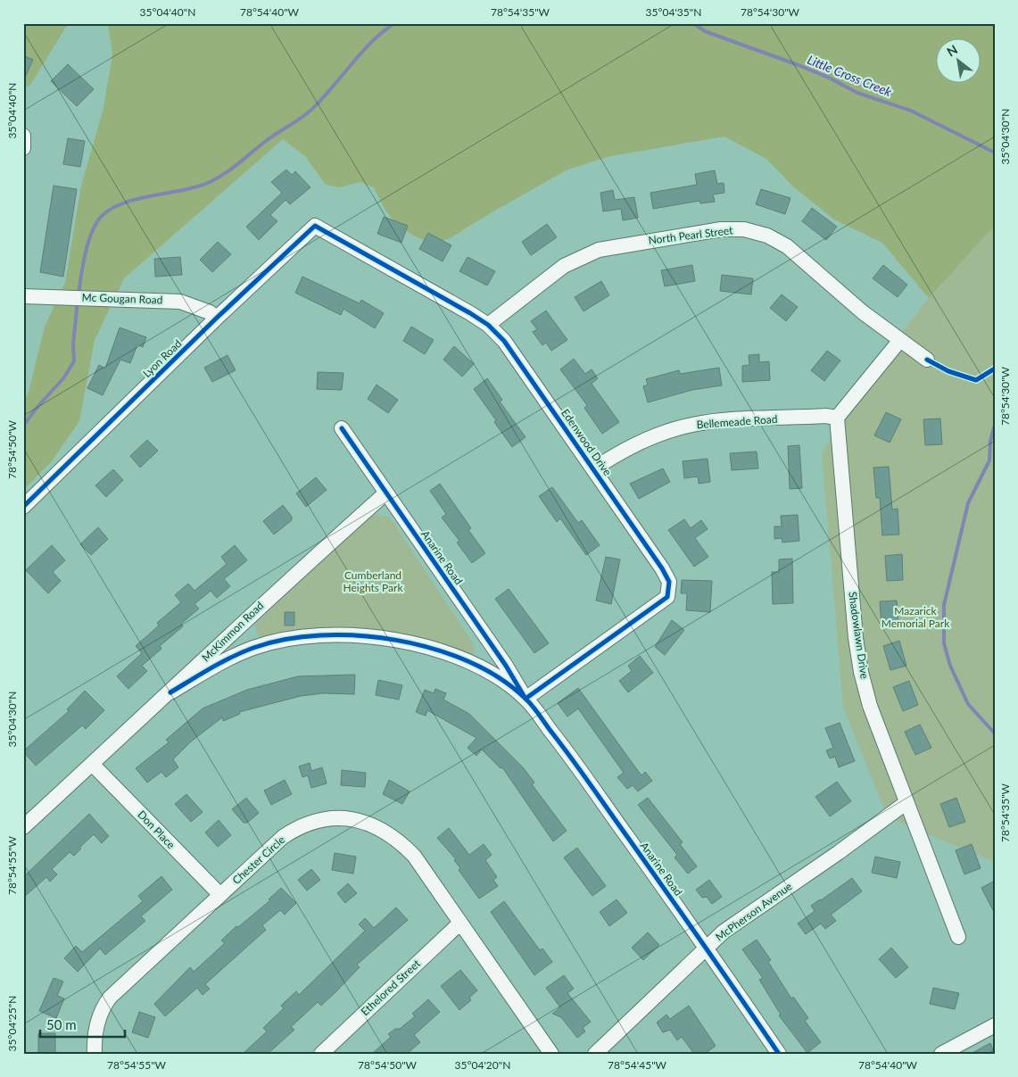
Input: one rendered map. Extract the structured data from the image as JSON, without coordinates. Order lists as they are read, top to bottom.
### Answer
{
  "streets": {
    "street": [
      "North Pearl Street",
      "Mc Gougan Road",
      "Lyon Road",
      "Bellemeade Road",
      "Edenwood Drive",
      "Anarine Road",
      "McKimmon Road",
      "Shadowlawn Drive",
      "Don Place",
      "Chester Circle",
      "McPherson Avenue",
      "Ethelored Street"
    ]
  },
  "crossings": [
    ["North Pearl Street", "Edenwood Drive"],
    ["Mc Gougan Road", "Lyon Road"],
    ["Lyon Road", "Edenwood Drive"],
    ["Bellemeade Road", "Edenwood Drive"],
    ["Bellemeade Road", "Shadowlawn Drive"],
    ["Edenwood Drive", "Anarine Road"],
    ["Anarine Road", "McKimmon Road"],
    ["Anarine Road", "McPherson Avenue"],
    ["McKimmon Road", "Don Place"],
    ["Shadowlawn Drive", "McPherson Avenue"],
    ["Don Place", "Chester Circle"],
    ["Chester Circle", "Ethelored Street"]
  ],
  "water": ["Little Cross Creek"],
  "parks": ["Cumberland Heights Park", "Mazarick Memorial Park"],
  "scale_bar": "50 m",
  "north": "top left",
  "coordinates": [
    "35°04'40\"N",
    "78°54'40\"W",
    "78°54'35\"W",
    "35°04'35\"N",
    "78°54'30\"W",
    "35°04'30\"N",
    "78°54'50\"W",
    "78°54'55\"W",
    "35°04'25\"N",
    "35°04'20\"N",
    "78°54'45\"W"
  ]
}
